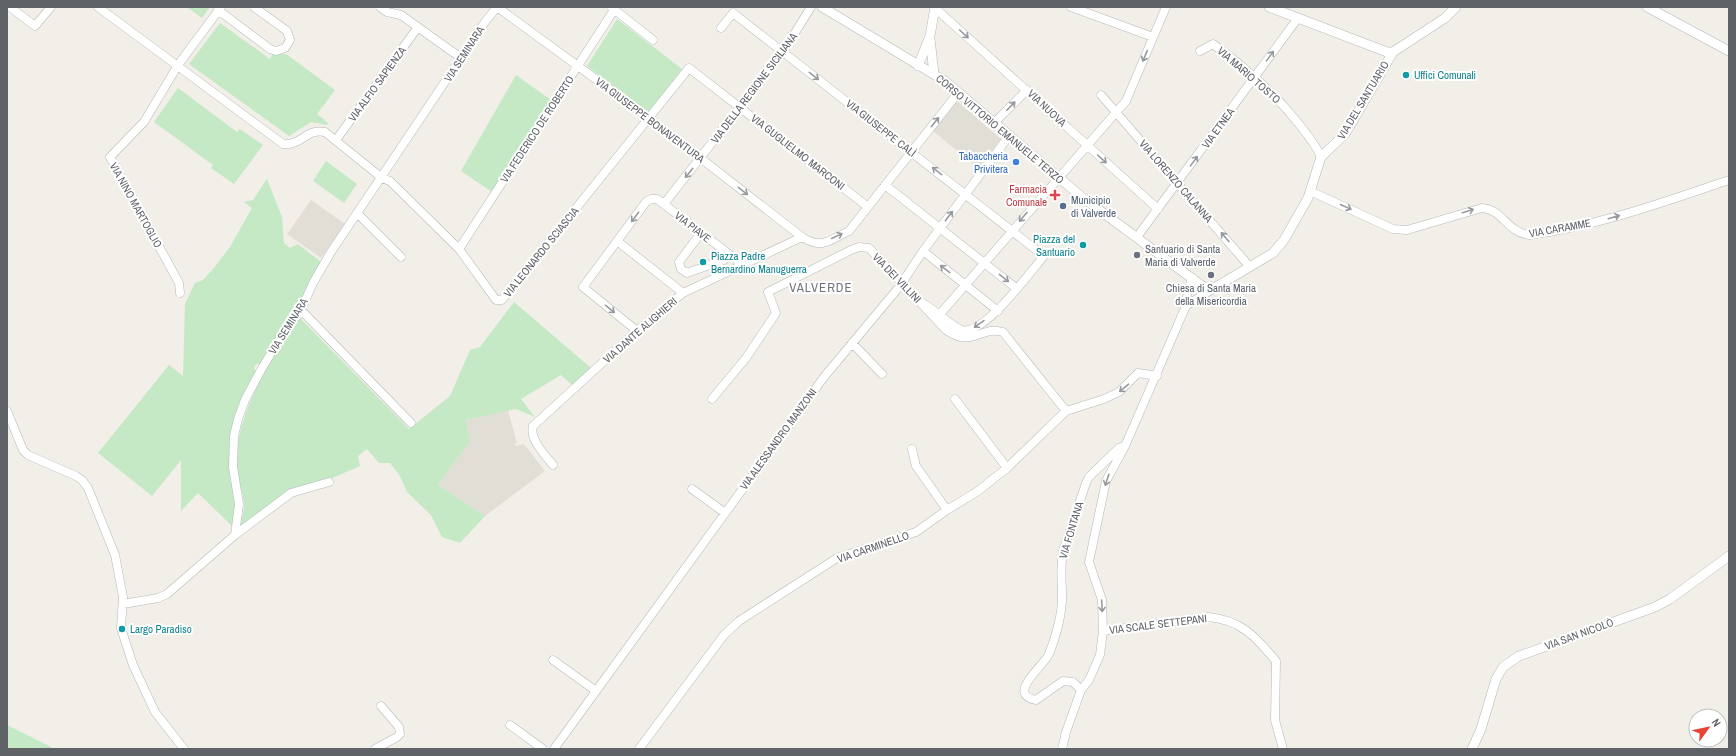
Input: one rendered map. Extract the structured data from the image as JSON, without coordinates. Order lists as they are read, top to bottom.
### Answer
{
  "streets": {
    "street": [
      "VIA SEMINARA",
      "VIA MARIO TOSTO",
      "VIA ALFIO SAPIENZA",
      "VIA DELLA REGIONE SICILIANA",
      "VIA DEL SANTUARIO",
      "VIA NUOVA",
      "VIA GIUSEPPE BONAVENTURA",
      "VIA GIUSEPPE CALÌ",
      "VIA ETNEA",
      "VIA FEDERICO DE ROBERTO",
      "CORSO VITTORIO EMANUELE TERZO",
      "VIA GUGLIELMO MARCONI",
      "VIA LORENZO CALANNA",
      "VIA NINO MARTOGLIO",
      "VIA PIAVE",
      "VIA CARAMME",
      "VIA LEONARDO SCIASCIA",
      "VIA DEI VILLINI",
      "VIA DANTE ALIGHIERI",
      "VIA ALESSANDRO MANZONI",
      "VIA FONTANA",
      "VIA CARMINELLO",
      "VIA SCALE SETTEPANI",
      "VIA SAN NICOLÒ"
    ]
  },
  "crossings": [
    ["VIA SEMINARA", "VIA GIUSEPPE BONAVENTURA"],
    ["VIA SEMINARA", "VIA LEONARDO SCIASCIA"],
    ["VIA MARIO TOSTO", "VIA DEL SANTUARIO"],
    ["VIA MARIO TOSTO", "VIA ETNEA"],
    ["VIA ALFIO SAPIENZA", "VIA LEONARDO SCIASCIA"],
    ["VIA DELLA REGIONE SICILIANA", "VIA GIUSEPPE BONAVENTURA"],
    ["VIA DELLA REGIONE SICILIANA", "VIA GIUSEPPE CALÌ"],
    ["VIA DELLA REGIONE SICILIANA", "VIA GUGLIELMO MARCONI"],
    ["VIA DELLA REGIONE SICILIANA", "VIA PIAVE"],
    ["VIA DEL SANTUARIO", "CORSO VITTORIO EMANUELE TERZO"],
    ["VIA DEL SANTUARIO", "VIA LORENZO CALANNA"],
    ["VIA DEL SANTUARIO", "VIA CARAMME"],
    ["VIA NUOVA", "VIA ETNEA"],
    ["VIA GIUSEPPE BONAVENTURA", "VIA GIUSEPPE CALÌ"],
    ["VIA GIUSEPPE BONAVENTURA", "VIA FEDERICO DE ROBERTO"],
    ["VIA GIUSEPPE BONAVENTURA", "CORSO VITTORIO EMANUELE TERZO"],
    ["VIA GIUSEPPE BONAVENTURA", "VIA GUGLIELMO MARCONI"],
    ["VIA GIUSEPPE BONAVENTURA", "VIA LEONARDO SCIASCIA"],
    ["VIA GIUSEPPE BONAVENTURA", "VIA DANTE ALIGHIERI"],
    ["VIA GIUSEPPE CALÌ", "VIA ALESSANDRO MANZONI"],
    ["VIA ETNEA", "CORSO VITTORIO EMANUELE TERZO"],
    ["VIA ETNEA", "VIA LORENZO CALANNA"],
    ["VIA FEDERICO DE ROBERTO", "VIA LEONARDO SCIASCIA"],
    ["CORSO VITTORIO EMANUELE TERZO", "VIA ALESSANDRO MANZONI"],
    ["CORSO VITTORIO EMANUELE TERZO", "VIA FONTANA"],
    ["VIA GUGLIELMO MARCONI", "VIA LEONARDO SCIASCIA"],
    ["VIA NINO MARTOGLIO", "VIA LEONARDO SCIASCIA"],
    ["VIA PIAVE", "VIA DANTE ALIGHIERI"],
    ["VIA DEI VILLINI", "VIA ALESSANDRO MANZONI"],
    ["VIA DEI VILLINI", "VIA CARMINELLO"],
    ["VIA FONTANA", "VIA CARMINELLO"]
  ],
  "one_way": [
    "VIA NUOVA",
    "VIA ETNEA",
    "VIA LORENZO CALANNA",
    "VIA CARAMME"
  ],
  "districts": ["VALVERDE"],
  "places": {
    "other": [
      "Uffici Comunali",
      "Tabaccheria Privitera",
      "Municipio di Valverde",
      "Piazza del Santuario",
      "Santuario di Santa Maria di Valverde",
      "Piazza Padre Bernardino Manuguerra",
      "Chiesa di Santa Maria della Misericordia",
      "Largo Paradiso"
    ],
    "health": ["Farmacia Comunale"]
  },
  "north": "top right"
}
